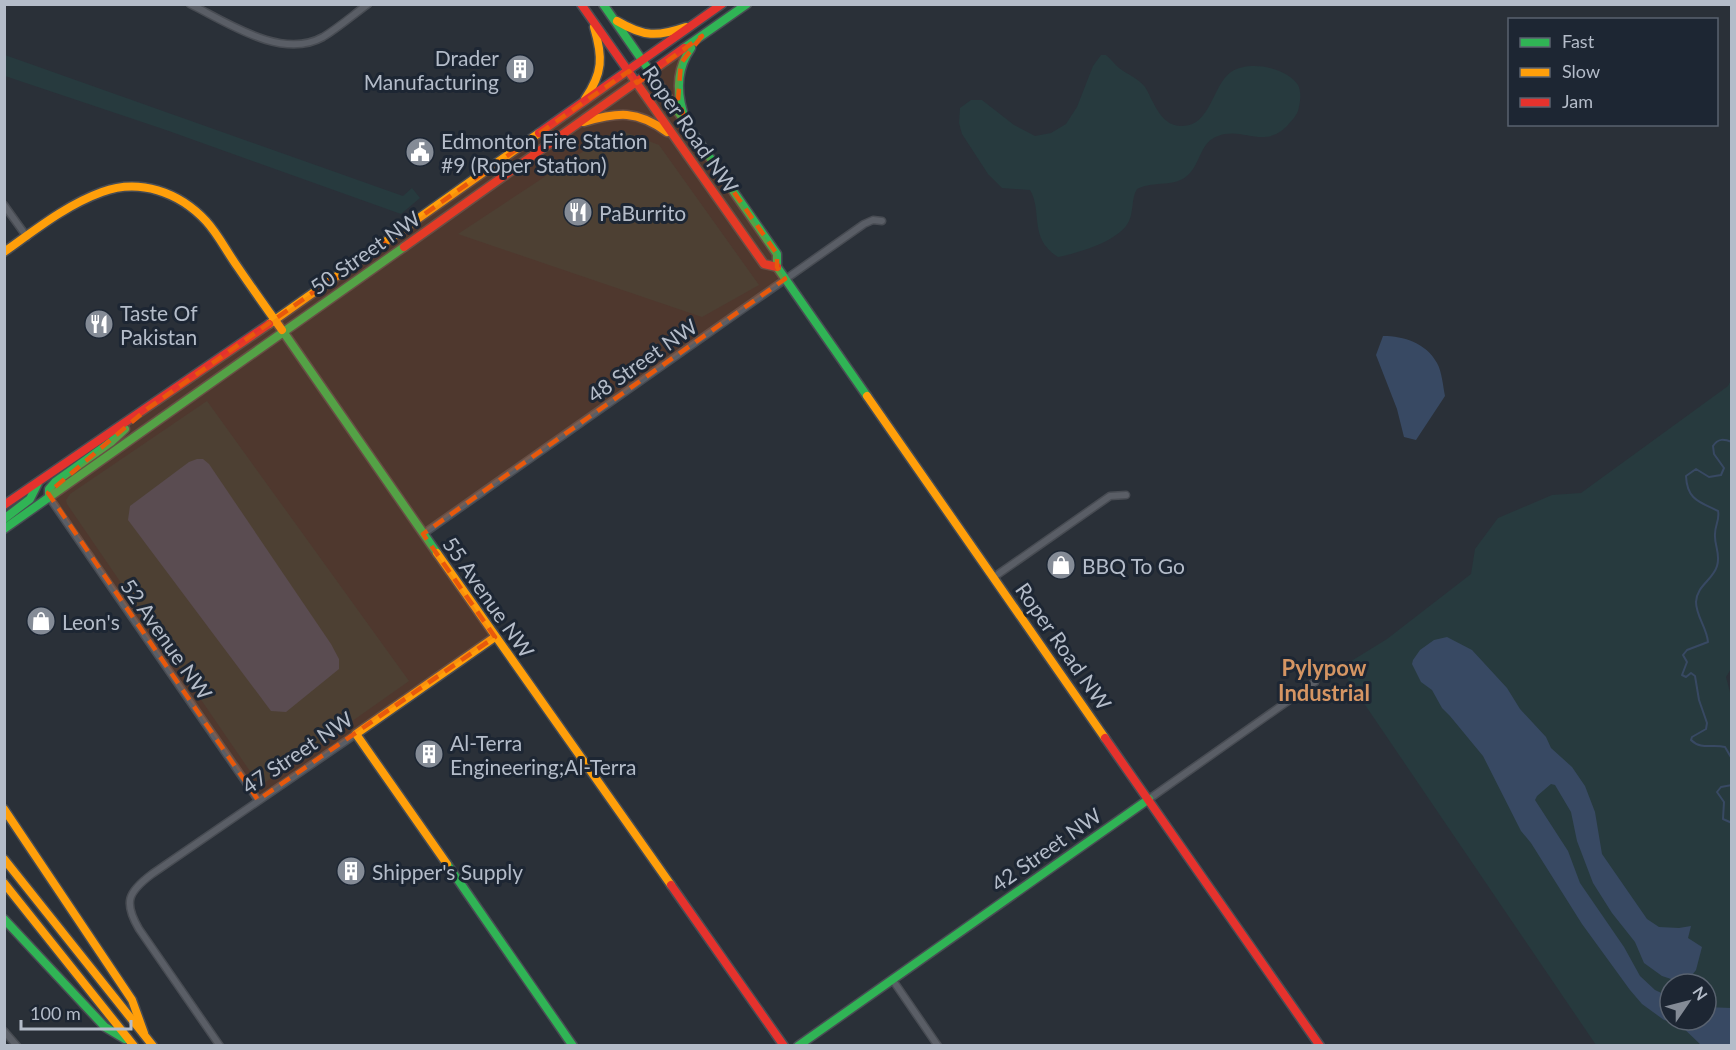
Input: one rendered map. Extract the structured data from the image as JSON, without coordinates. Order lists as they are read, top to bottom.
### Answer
{
  "streets": {
    "main road": [
      "Roper Road NW",
      "50 Street NW",
      "55 Avenue NW",
      "47 Street NW",
      "42 Street NW"
    ],
    "street": ["48 Street NW", "52 Avenue NW"]
  },
  "crossings": [
    ["Roper Road NW", "50 Street NW"],
    ["Roper Road NW", "48 Street NW"],
    ["Roper Road NW", "42 Street NW"],
    ["50 Street NW", "55 Avenue NW"],
    ["50 Street NW", "52 Avenue NW"],
    ["48 Street NW", "55 Avenue NW"],
    ["55 Avenue NW", "47 Street NW"],
    ["52 Avenue NW", "47 Street NW"]
  ],
  "districts": ["Pylypow Industrial"],
  "places": {
    "building": ["Drader Manufacturing", "Al-Terra Engineering;Al-Terra", "Shipper's Supply"],
    "public building": ["Edmonton Fire Station #9 (Roper Station)"],
    "restaurant": ["PaBurrito", "Taste Of Pakistan"],
    "shop": ["BBQ To Go", "Leon's"]
  },
  "legend": ["Fast", "Slow", "Jam"],
  "scale_bar": "100 m",
  "north": "top right"
}
